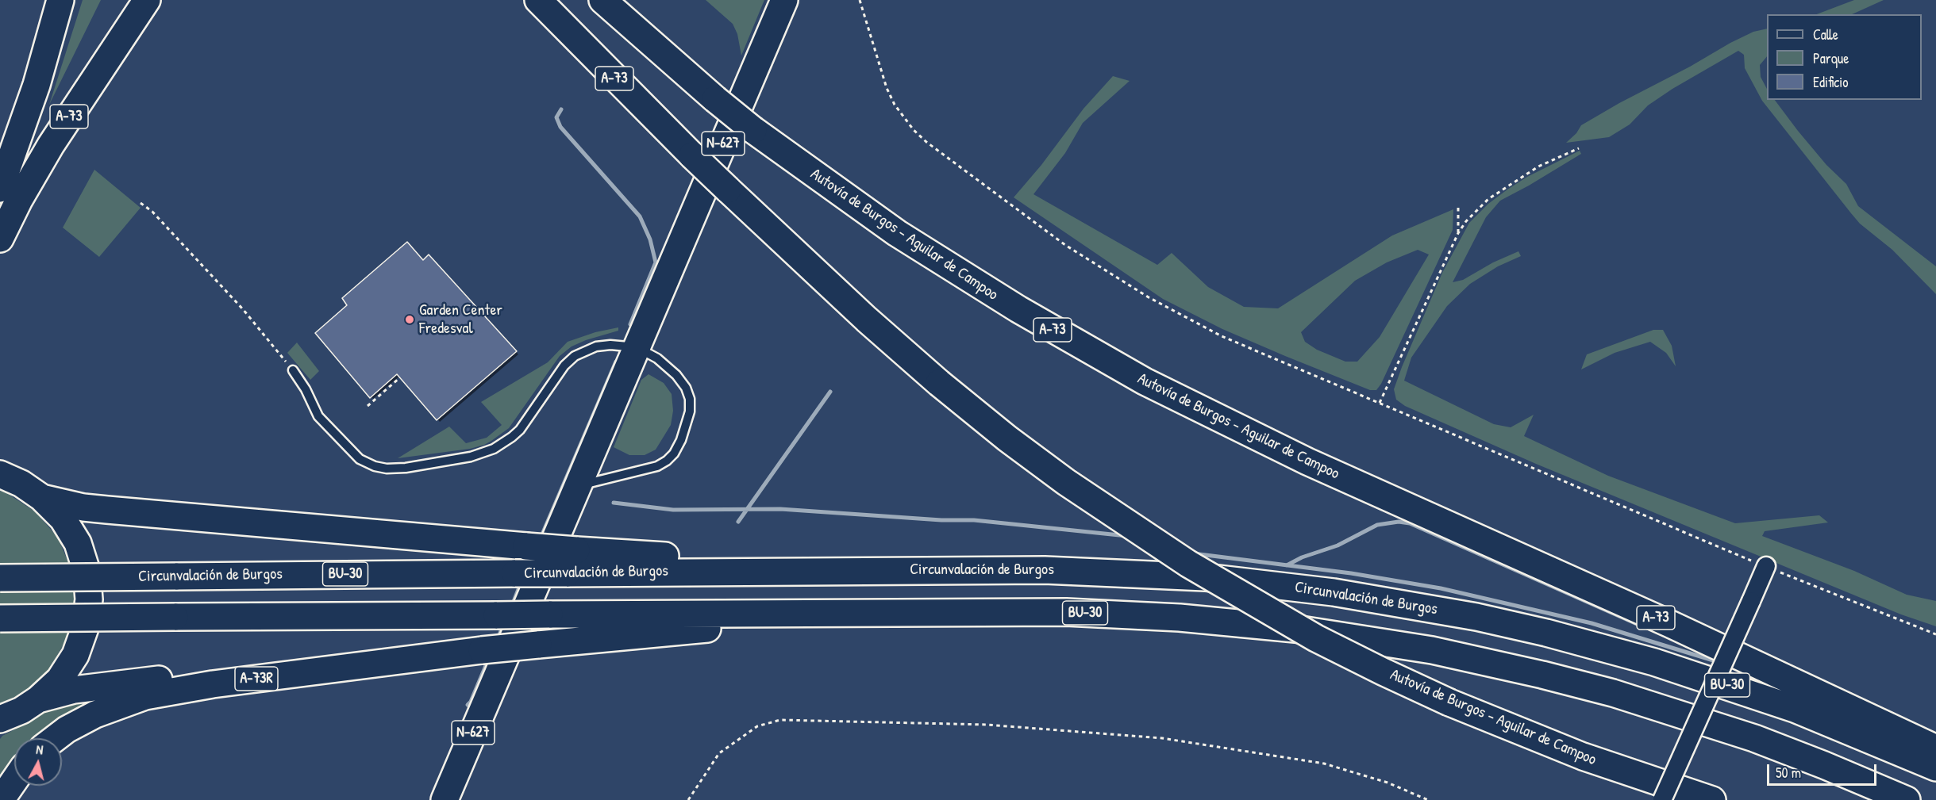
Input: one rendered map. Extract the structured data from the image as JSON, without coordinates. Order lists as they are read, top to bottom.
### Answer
{
  "streets": {
    "highway": [
      "A-73",
      "N-627",
      "Autovía de Burgos - Aguilar de Campoo",
      "Circunvalación de Burgos",
      "BU-30",
      "A-73R"
    ]
  },
  "crossings": [
    ["BU-30", "A-73R"]
  ],
  "places": ["Garden Center Fredesval"],
  "legend": ["Calle", "Parque", "Edificio"],
  "scale_bar": "50 m",
  "north": "top"
}
